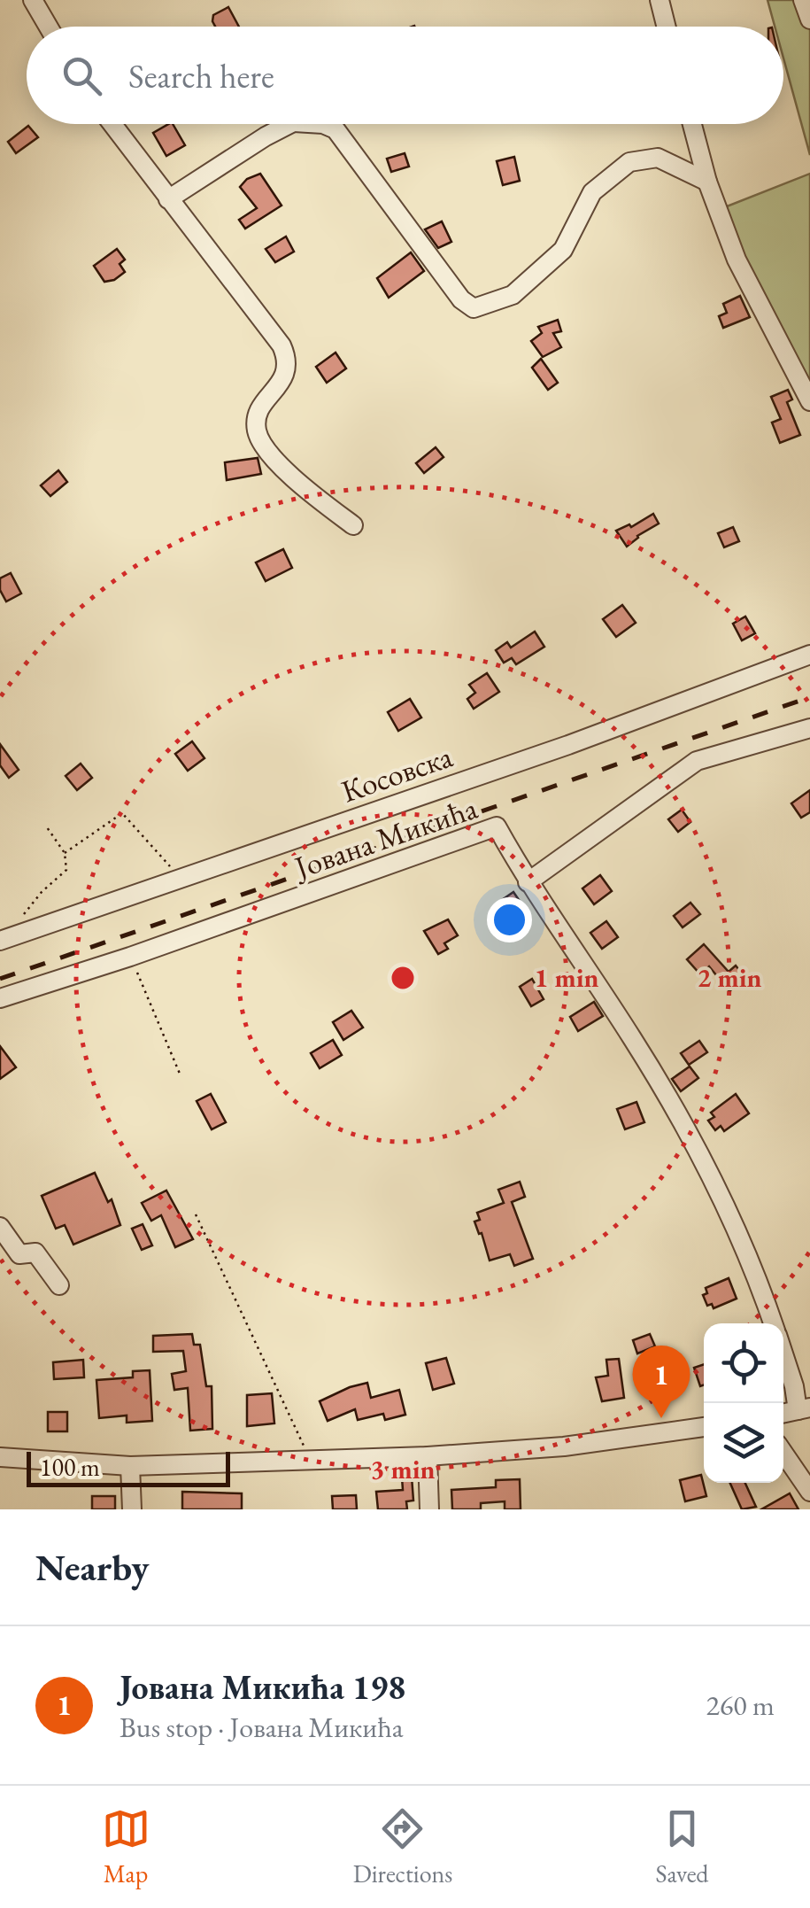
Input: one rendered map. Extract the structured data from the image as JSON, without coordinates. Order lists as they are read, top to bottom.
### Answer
{
  "streets": {
    "street": ["Косовска", "Јована Микића"]
  },
  "scale_bar": "100 m",
  "page": {
    "search": "Search here",
    "pins": "1",
    "scale": "100 m",
    "heading": "Nearby",
    "list": [
      {
        "mark": "1",
        "name": "Јована Микића 198",
        "note": "Bus stop · Јована Микића",
        "value": "260 m"
      }
    ],
    "nav": ["Map", "Directions", "Saved"]
  },
  "rings": ["1 min", "2 min", "3 min"]
}
